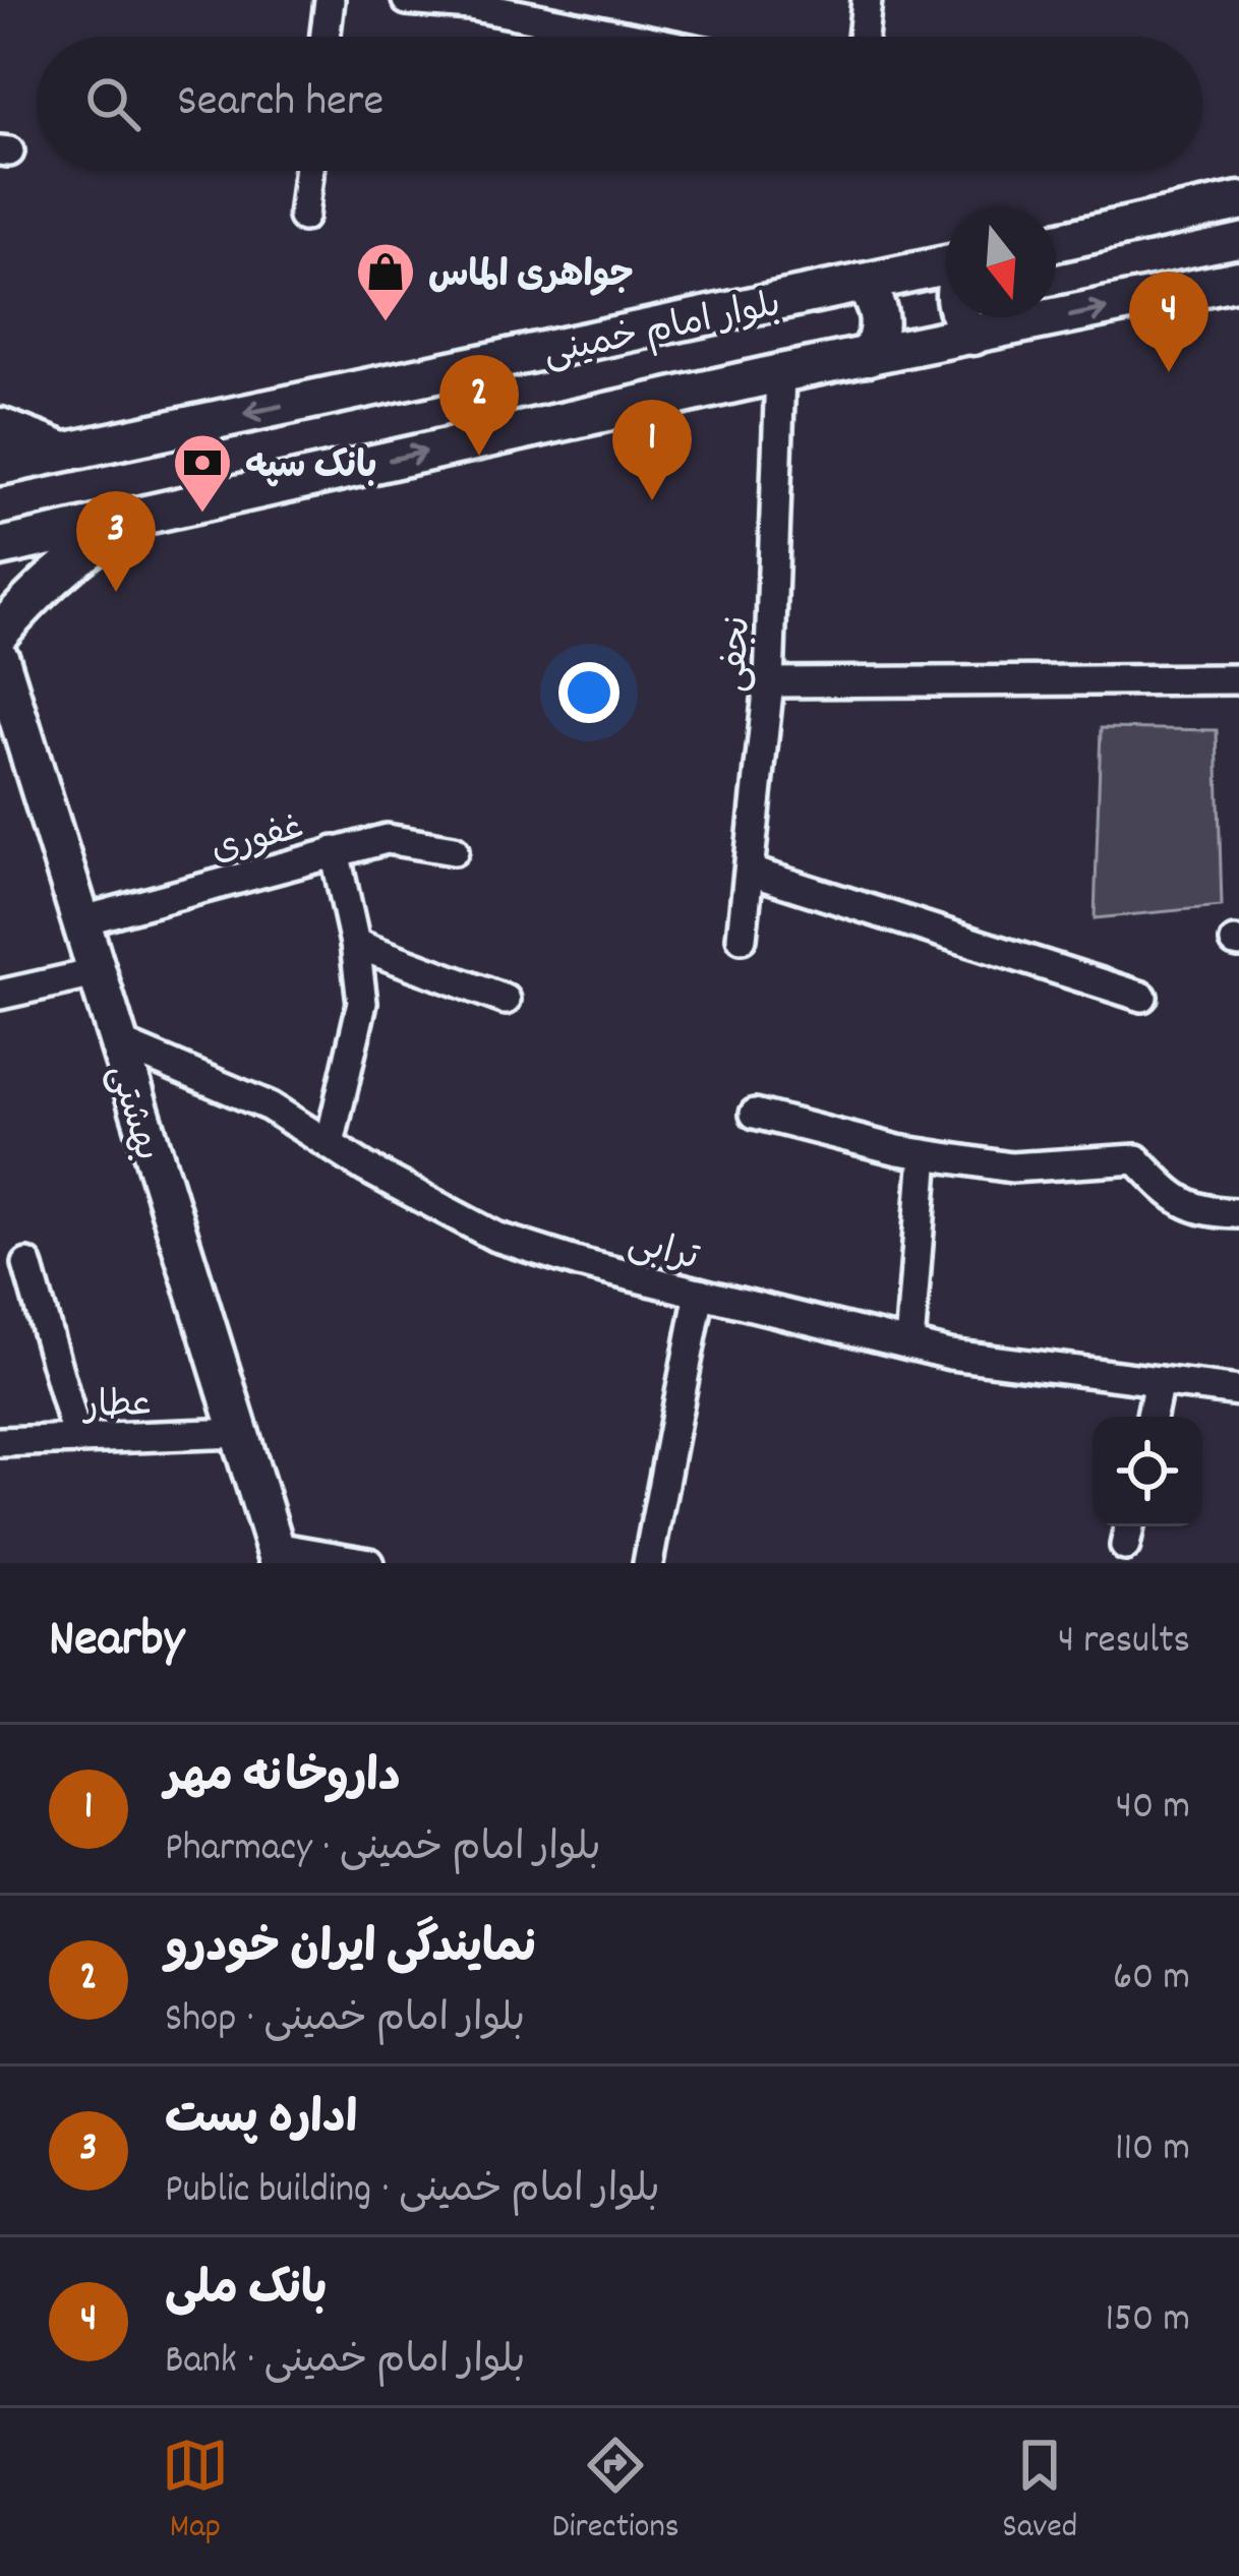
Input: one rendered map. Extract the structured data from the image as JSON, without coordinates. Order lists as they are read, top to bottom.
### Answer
{
  "streets": {
    "main road": ["بلوار امام خمینی", "بهشتی"],
    "street": [
      "نجفی",
      "غفوری",
      "ترابی",
      "عطار"
    ]
  },
  "crossings": [
    ["بلوار امام خمینی", "نجفی"],
    ["غفوری", "بهشتی"],
    ["بهشتی", "ترابی"],
    ["بهشتی", "عطار"]
  ],
  "places": {
    "shop": ["جواهری الماس"],
    "bank": ["بانک سپه"]
  },
  "north": "bottom",
  "page": {
    "search": "Search here",
    "pins": [
      "4",
      "2",
      "1",
      "3"
    ],
    "heading": ["Nearby", "4 results"],
    "list": [
      {
        "mark": "1",
        "name": "داروخانه مهر",
        "note": "Pharmacy · بلوار امام خمینی",
        "value": "40 m"
      },
      {
        "mark": "2",
        "name": "نمایندگی ایران خودرو",
        "note": "Shop · بلوار امام خمینی",
        "value": "60 m"
      },
      {
        "mark": "3",
        "name": "اداره پست",
        "note": "Public building · بلوار امام خمینی",
        "value": "110 m"
      },
      {
        "mark": "4",
        "name": "بانک ملی",
        "note": "Bank · بلوار امام خمینی",
        "value": "150 m"
      }
    ],
    "nav": ["Map", "Directions", "Saved"]
  }
}
